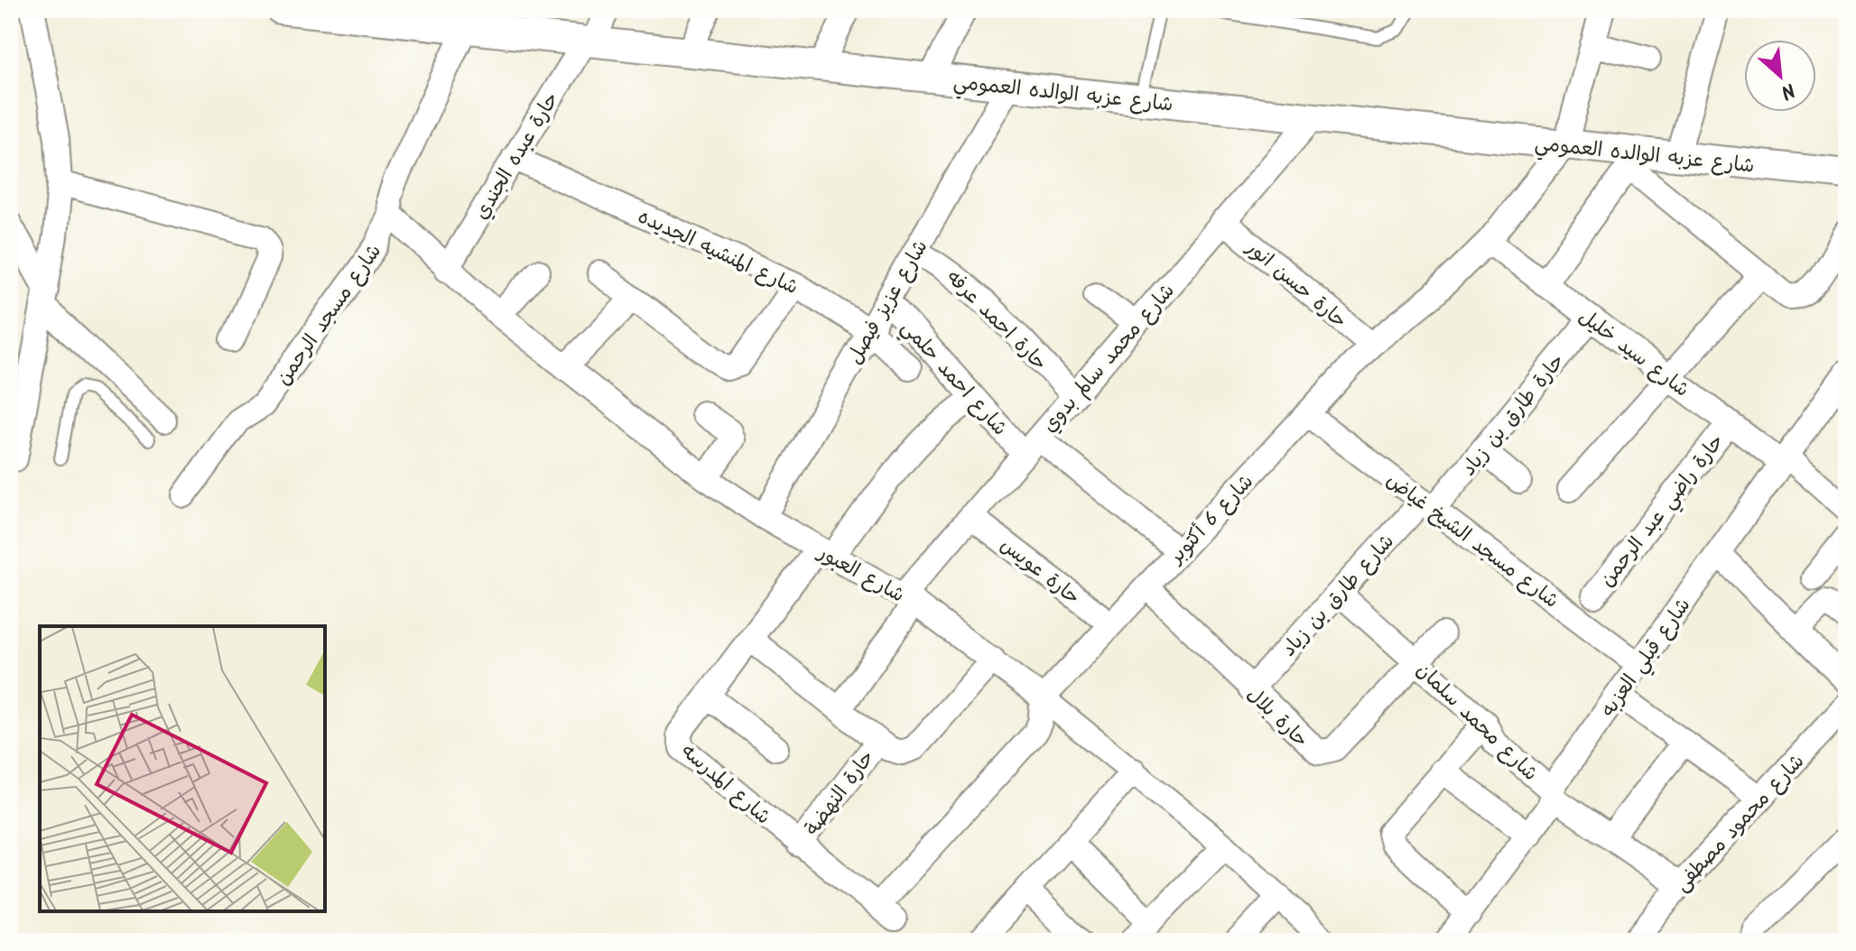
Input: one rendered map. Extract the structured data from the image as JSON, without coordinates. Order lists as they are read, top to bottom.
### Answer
{
  "streets": {
    "street": [
      "شارع عزبه الوالده العمومي",
      "حارة عبده الجندي",
      "شارع المنشيه الجديده",
      "حارة حسن انور",
      "شارع عزيز فيصل",
      "شارع مسجد الرحمن",
      "حارة احمد عرفه",
      "شارع سيد خليل",
      "شارع محمد سالم بدوي",
      "شارع احمد حلمي",
      "حارة طارق بن زياد",
      "حارة راضي عبد الرحمن",
      "شارع 6 أكتوبر",
      "شارع مسجد الشيخ غياض",
      "حارة عويس",
      "شارع العبور",
      "شارع طارق بن زياد",
      "شارع قبلي العزبه",
      "حارة بلال",
      "شارع محمد سلمان",
      "شارع المدرسه",
      "حارة النهضة",
      "شارع محمود مصطفى"
    ]
  },
  "crossings": [
    ["شارع عزبه الوالده العمومي", "حارة عبده الجندي"],
    ["شارع عزبه الوالده العمومي", "شارع عزيز فيصل"],
    ["شارع عزبه الوالده العمومي", "شارع مسجد الرحمن"],
    ["شارع عزبه الوالده العمومي", "شارع محمد سالم بدوي"],
    ["شارع عزبه الوالده العمومي", "شارع 6 أكتوبر"],
    ["حارة عبده الجندي", "شارع المنشيه الجديده"],
    ["حارة عبده الجندي", "شارع العبور"],
    ["شارع المنشيه الجديده", "شارع عزيز فيصل"],
    ["حارة حسن انور", "شارع محمد سالم بدوي"],
    ["حارة حسن انور", "شارع 6 أكتوبر"],
    ["شارع عزيز فيصل", "حارة احمد عرفه"],
    ["شارع عزيز فيصل", "شارع احمد حلمي"],
    ["شارع عزيز فيصل", "شارع العبور"],
    ["شارع مسجد الرحمن", "شارع العبور"],
    ["حارة احمد عرفه", "شارع محمد سالم بدوي"],
    ["شارع سيد خليل", "حارة طارق بن زياد"],
    ["شارع سيد خليل", "حارة راضي عبد الرحمن"],
    ["شارع سيد خليل", "شارع 6 أكتوبر"],
    ["شارع سيد خليل", "شارع قبلي العزبه"],
    ["شارع محمد سالم بدوي", "شارع احمد حلمي"],
    ["شارع محمد سالم بدوي", "حارة عويس"],
    ["شارع محمد سالم بدوي", "شارع العبور"],
    ["شارع احمد حلمي", "شارع 6 أكتوبر"],
    ["شارع احمد حلمي", "شارع المدرسه"],
    ["حارة طارق بن زياد", "شارع مسجد الشيخ غياض"],
    ["حارة طارق بن زياد", "شارع طارق بن زياد"],
    ["شارع 6 أكتوبر", "شارع مسجد الشيخ غياض"],
    ["شارع 6 أكتوبر", "حارة عويس"],
    ["شارع 6 أكتوبر", "شارع العبور"],
    ["شارع 6 أكتوبر", "حارة بلال"],
    ["شارع 6 أكتوبر", "شارع المدرسه"],
    ["شارع مسجد الشيخ غياض", "شارع طارق بن زياد"],
    ["شارع مسجد الشيخ غياض", "شارع قبلي العزبه"],
    ["شارع العبور", "شارع المدرسه"],
    ["شارع طارق بن زياد", "حارة بلال"],
    ["شارع طارق بن زياد", "شارع محمد سلمان"],
    ["شارع قبلي العزبه", "شارع محمد سلمان"],
    ["حارة بلال", "شارع محمد سلمان"],
    ["شارع محمد سلمان", "شارع محمود مصطفى"],
    ["شارع المدرسه", "حارة النهضة"]
  ],
  "north": "bottom right"
}
